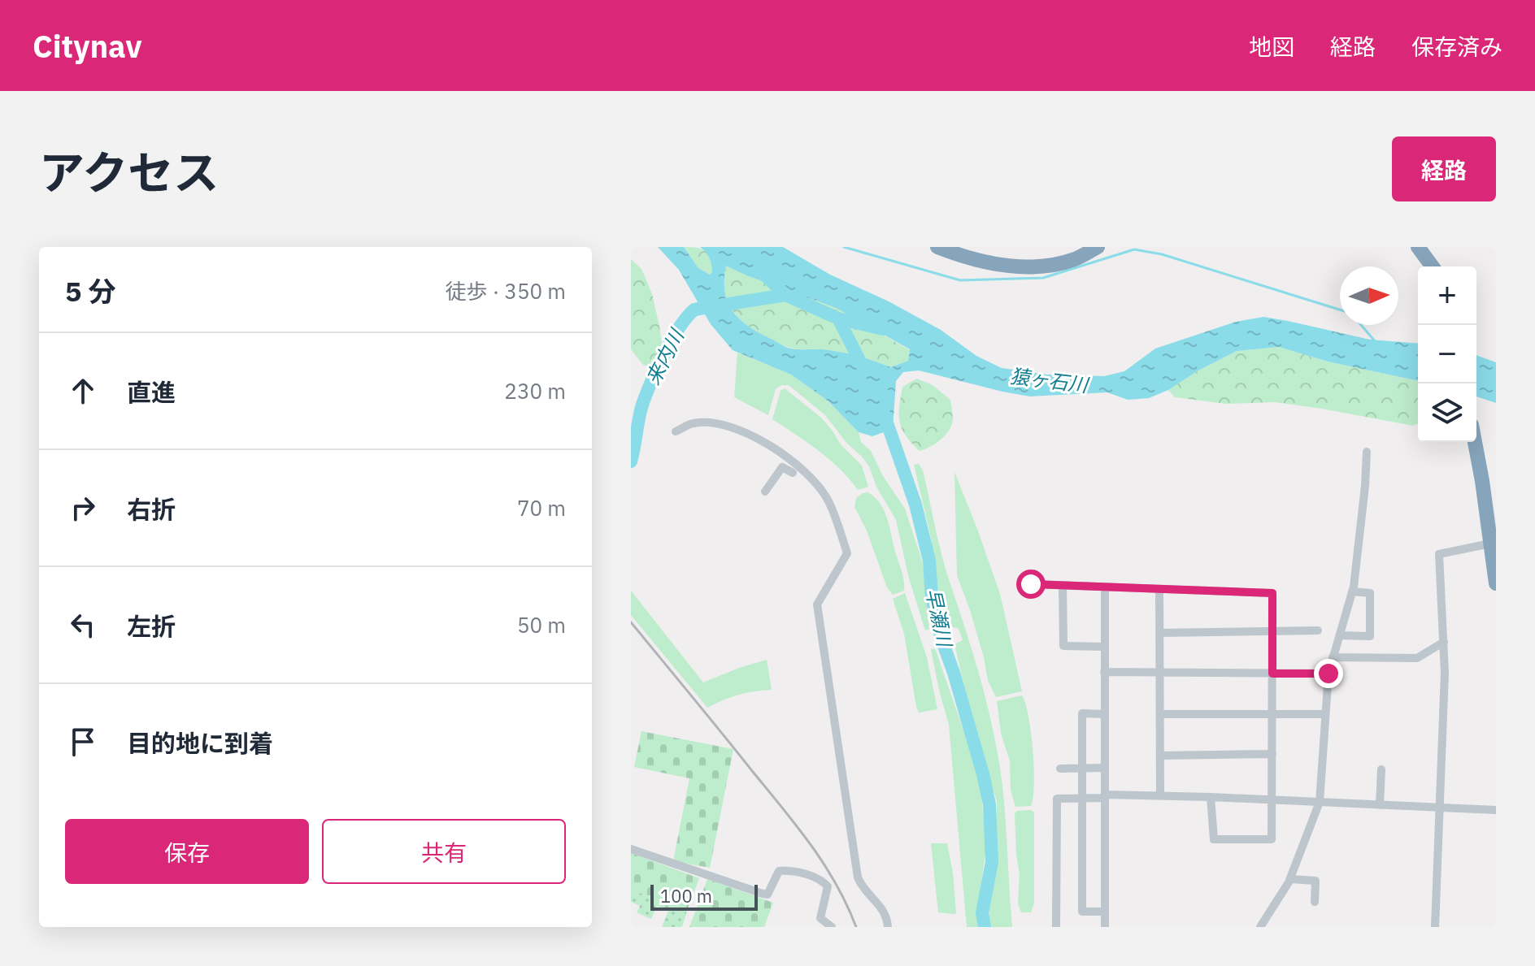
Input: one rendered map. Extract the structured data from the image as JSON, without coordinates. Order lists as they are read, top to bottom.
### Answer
{
  "water": ["来内川", "猿ヶ石川", "早瀬川"],
  "scale_bar": "100 m",
  "north": "right",
  "page": {
    "header": "Citynav",
    "nav": ["地図", "経路", "保存済み"],
    "title": "アクセス",
    "buttons": [
      "経路",
      ["保存", "共有"]
    ],
    "heading": ["5 分", "徒歩 · 350 m"],
    "map_buttons": ["+", "−"],
    "list": [
      ["直進", "230 m"],
      ["右折", "70 m"],
      ["左折", "50 m"],
      "目的地に到着"
    ],
    "scale": "100 m"
  }
}
